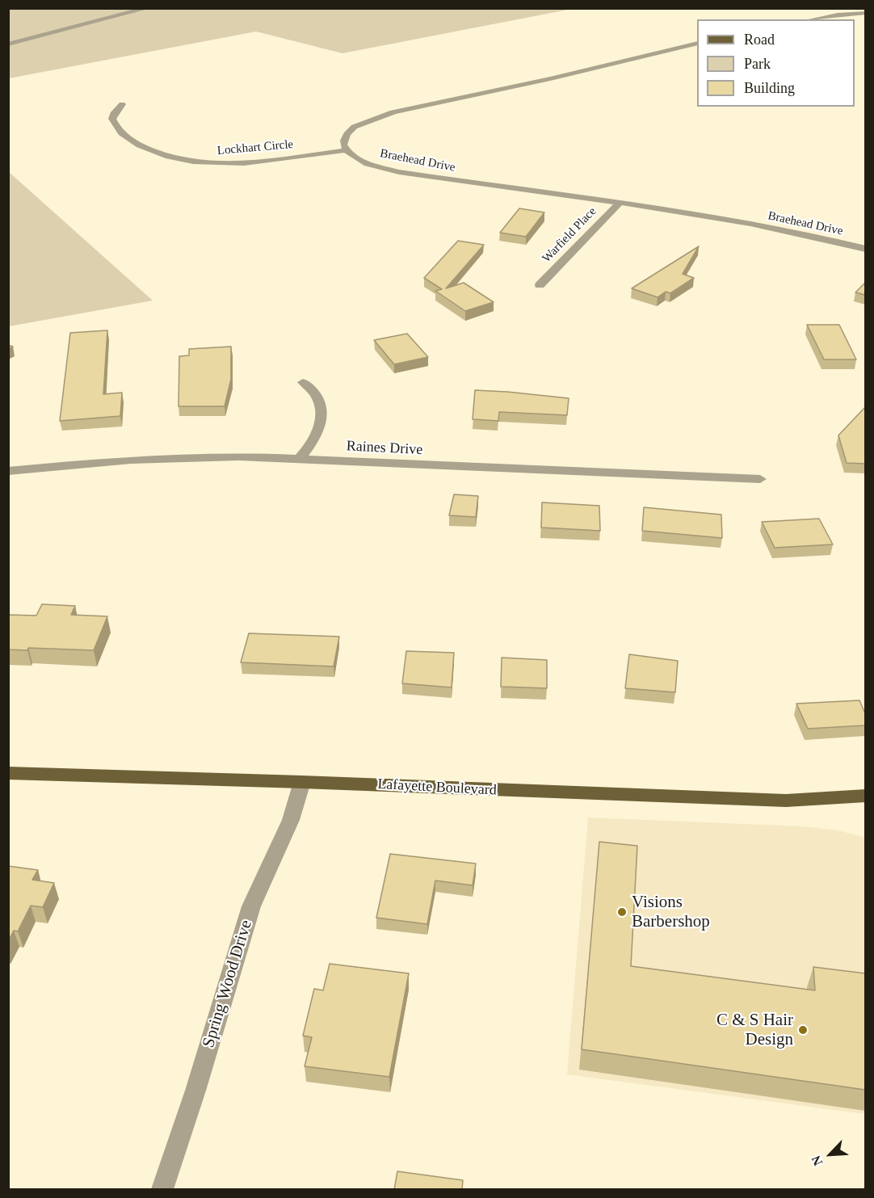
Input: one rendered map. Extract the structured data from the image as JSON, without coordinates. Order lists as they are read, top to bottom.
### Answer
{
  "streets": {
    "main road": ["Lafayette Boulevard"],
    "street": [
      "Lockhart Circle",
      "Braehead Drive",
      "Warfield Place",
      "Raines Drive",
      "Spring Wood Drive"
    ]
  },
  "crossings": [
    ["Lockhart Circle", "Braehead Drive"],
    ["Braehead Drive", "Warfield Place"],
    ["Lafayette Boulevard", "Spring Wood Drive"]
  ],
  "places": ["Visions Barbershop", "C & S Hair Design"],
  "legend": ["Road", "Park", "Building"],
  "north": "bottom left"
}
